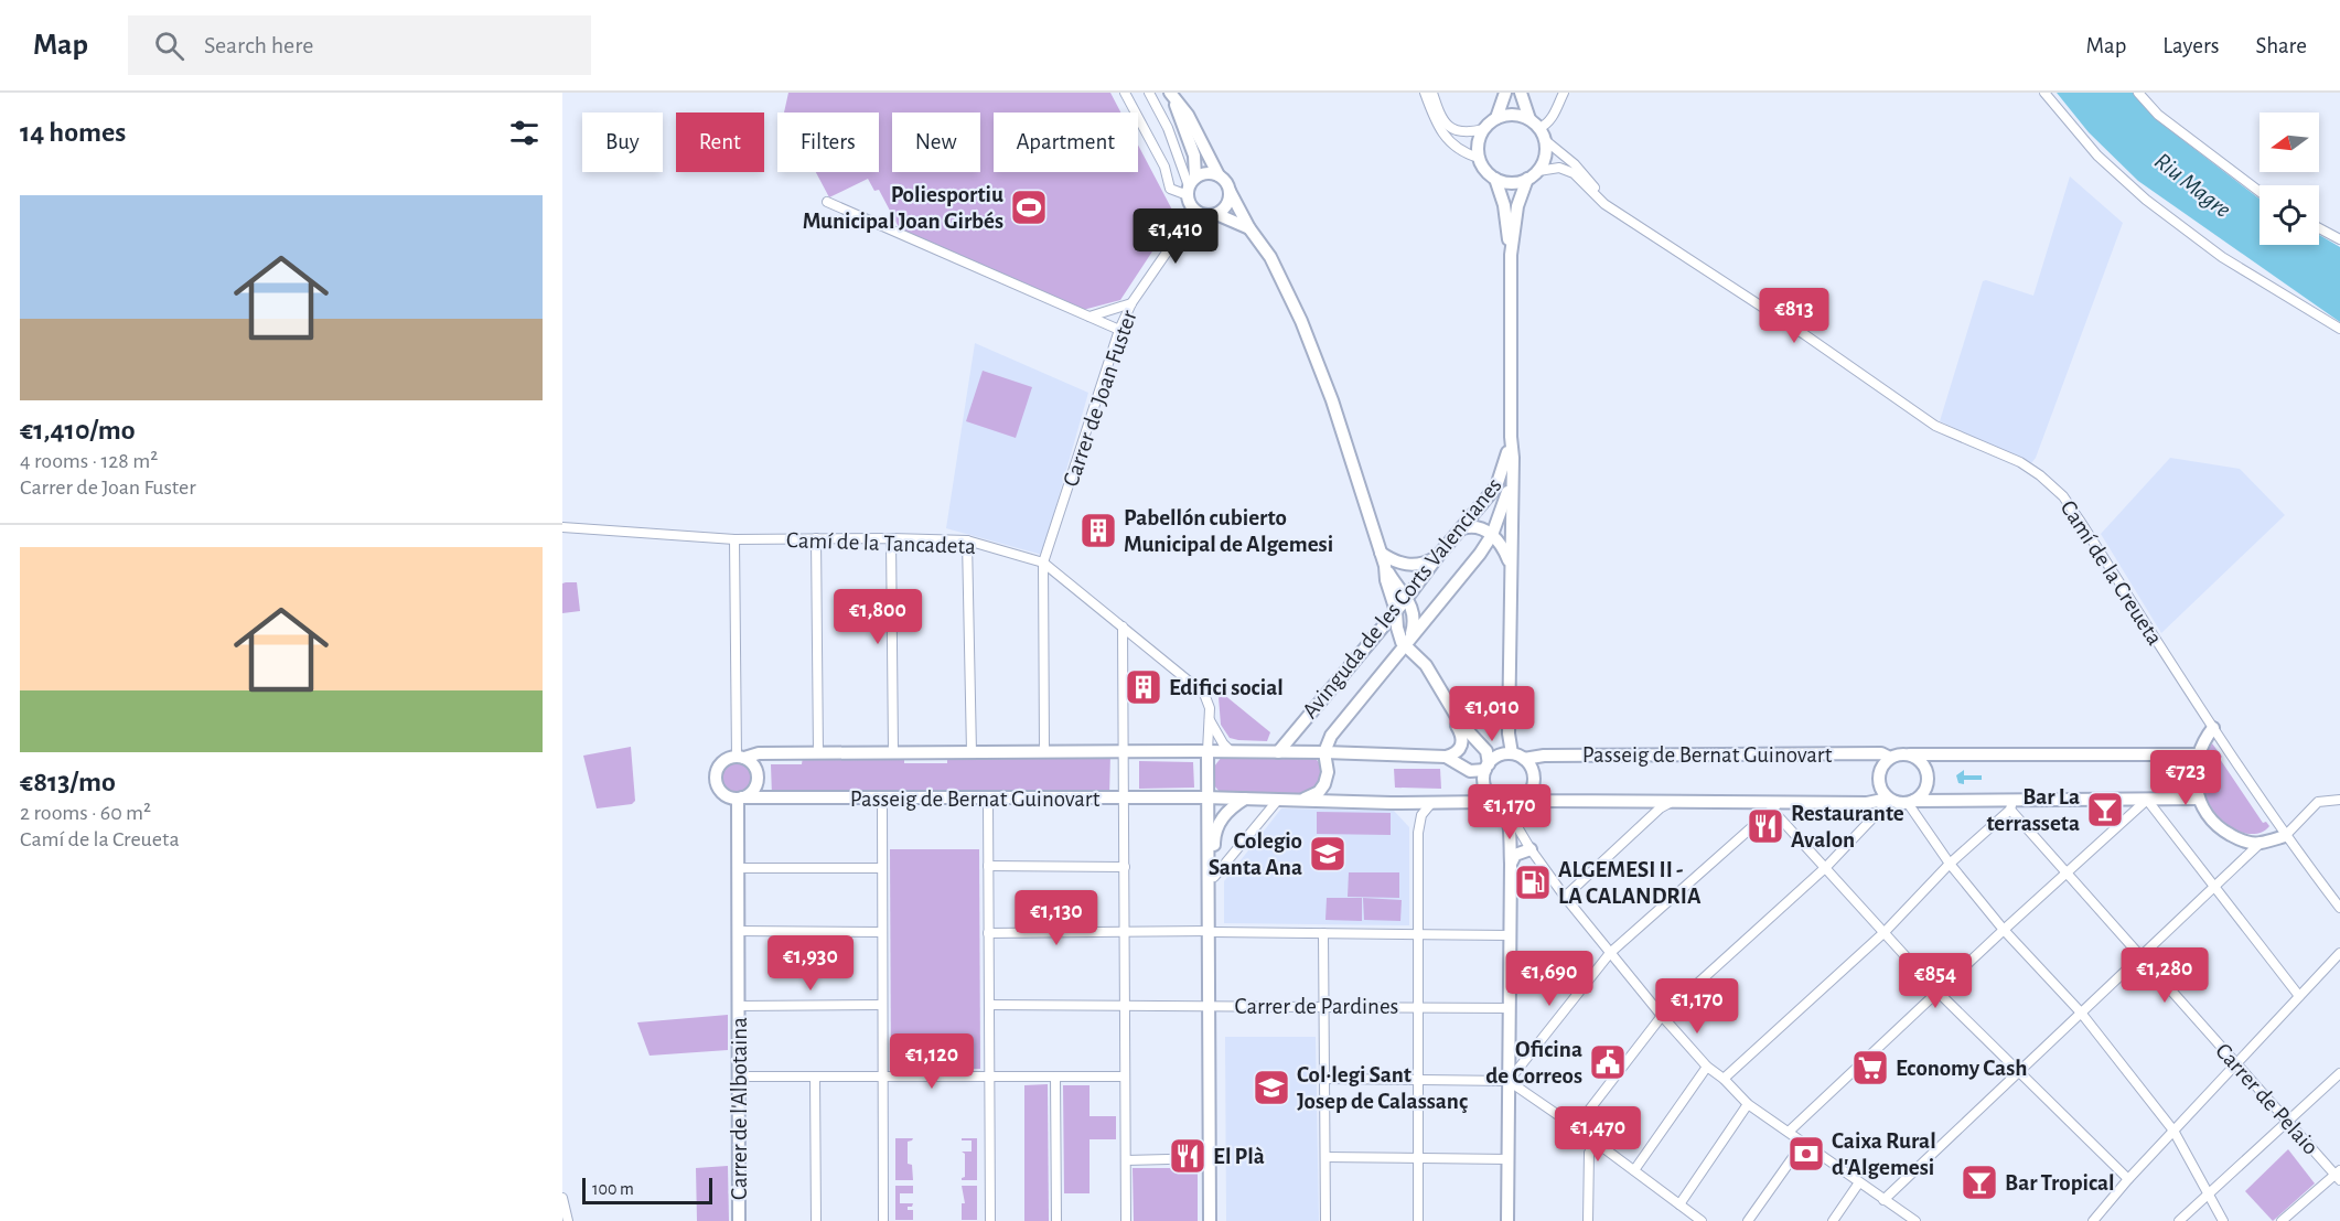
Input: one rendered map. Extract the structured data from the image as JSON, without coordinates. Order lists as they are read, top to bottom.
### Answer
{
  "streets": {
    "street": [
      "Carrer de Joan Fuster",
      "Camí de la Tancadeta",
      "Camí de la Creueta",
      "Avinguda de les Corts Valencianes",
      "Passeig de Bernat Guinovart",
      "Carrer de Pardines",
      "Carrer de Pelaio",
      "Carrer de l'Albotaina"
    ]
  },
  "crossings": [
    ["Carrer de Joan Fuster", "Camí de la Tancadeta"],
    ["Carrer de Joan Fuster", "Passeig de Bernat Guinovart"],
    ["Camí de la Tancadeta", "Passeig de Bernat Guinovart"],
    ["Avinguda de les Corts Valencianes", "Passeig de Bernat Guinovart"],
    ["Passeig de Bernat Guinovart", "Carrer de l'Albotaina"]
  ],
  "water": ["Riu Magre"],
  "places": {
    "sports": ["Poliesportiu Municipal Joan Girbés"],
    "building": ["Pabellón cubierto Municipal de Algemesi", "Edifici social"],
    "bar": ["Bar La terrasseta", "Bar Tropical"],
    "restaurant": ["Restaurante Avalon", "El Plà"],
    "school or university": ["Colegio Santa Ana", "Col·legi Sant Josep de Calassanç"],
    "fuel station": ["ALGEMESI II - LA CALANDRIA"],
    "public building": ["Oficina de Correos"],
    "supermarket": ["Economy Cash"],
    "bank": ["Caixa Rural d'Algemesi"]
  },
  "scale_bar": "100 m",
  "north": "left",
  "page": {
    "header": "Map",
    "search": "Search here",
    "nav": ["Map", "Layers", "Share"],
    "heading": "14 homes",
    "chip": [
      "Buy",
      "Rent",
      "Filters",
      "New",
      "Apartment"
    ],
    "list": [
      {
        "name": "€1,410/mo",
        "note": "4 rooms · 128 m² · Carrer de Joan Fuster"
      },
      {
        "name": "€813/mo",
        "note": "2 rooms · 60 m² · Camí de la Creueta"
      }
    ],
    "price": [
      "€1,410",
      "€813",
      "€1,800",
      "€1,010",
      "€723",
      "€1,170",
      "€1,130",
      "€1,930",
      "€1,280",
      "€1,690",
      "€854",
      "€1,170",
      "€1,120",
      "€1,470"
    ],
    "scale": "100 m"
  }
}
